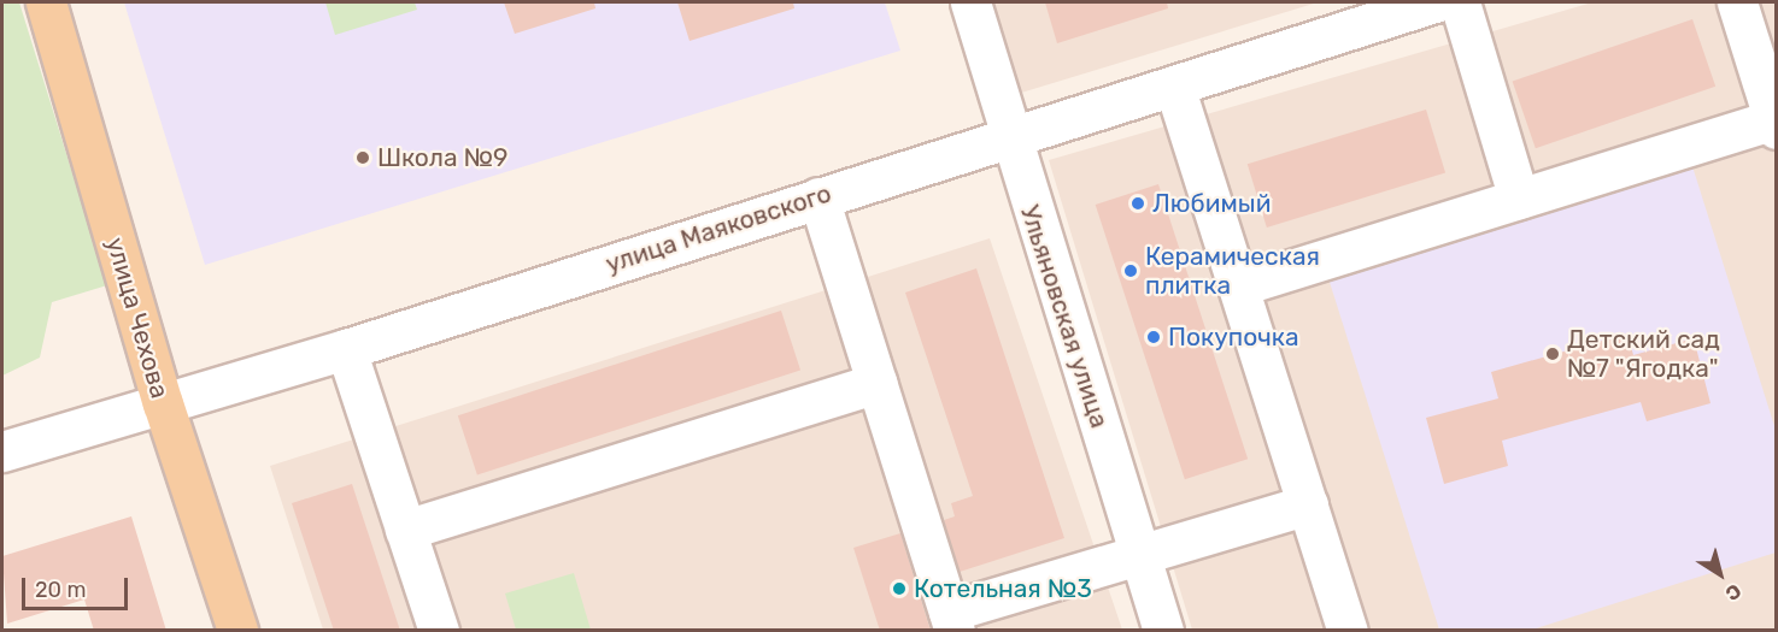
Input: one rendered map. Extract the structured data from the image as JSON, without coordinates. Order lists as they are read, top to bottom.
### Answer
{
  "streets": {
    "main road": ["улица Чехова"],
    "street": ["улица Маяковского", "Ульяновская улица"]
  },
  "crossings": [
    ["улица Маяковского", "Ульяновская улица"],
    ["улица Маяковского", "улица Чехова"]
  ],
  "places": [
    "Школа №9",
    "Любимый",
    "Керамическая плитка",
    "Покупочка",
    "Детский сад №7 \"Ягодка\"",
    "Котельная №3"
  ],
  "scale_bar": "20 m",
  "north": "bottom right"
}
